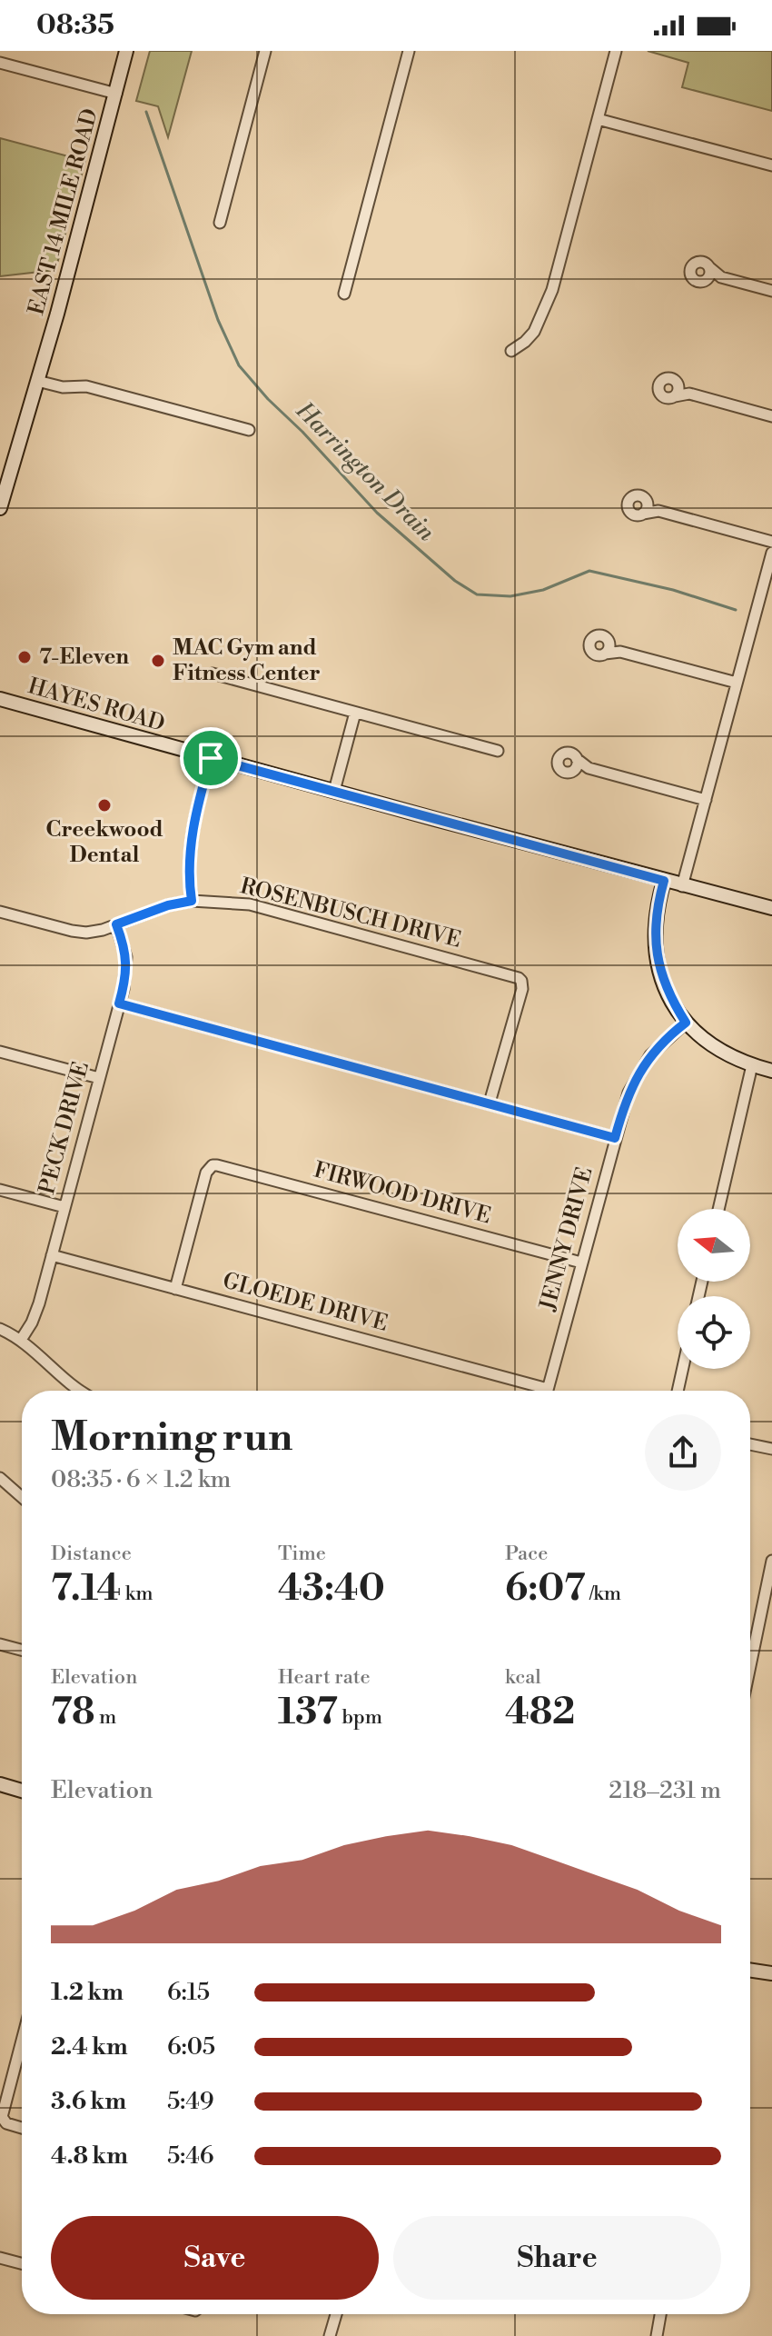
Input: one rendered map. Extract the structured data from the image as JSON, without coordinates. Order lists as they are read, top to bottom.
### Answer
{
  "streets": {
    "street": [
      "EAST 14 MILE ROAD",
      "HAYES ROAD",
      "ROSENBUSCH DRIVE",
      "PECK DRIVE",
      "FIRWOOD DRIVE",
      "JENNY DRIVE",
      "GLOEDE DRIVE"
    ]
  },
  "crossings": [
    ["ROSENBUSCH DRIVE", "PECK DRIVE"],
    ["PECK DRIVE", "GLOEDE DRIVE"],
    ["FIRWOOD DRIVE", "JENNY DRIVE"],
    ["FIRWOOD DRIVE", "GLOEDE DRIVE"]
  ],
  "water": ["Harrington Drain"],
  "places": ["7-Eleven", "MAC Gym and Fitness Center", "Creekwood Dental"],
  "north": "left",
  "page": {
    "status": "08:35",
    "heading": ["Morning run", "08:35 · 6 × 1.2 km"],
    "stats": [
      ["Distance", "7.14 km"],
      ["Time", "43:40"],
      ["Pace", "6:07 /km"],
      ["Elevation", "78 m"],
      ["Heart rate", "137 bpm"],
      ["kcal", "482"]
    ],
    "chart": ["Elevation", "218–231 m"],
    "list": [
      {
        "name": "1.2 km",
        "note": "6:15"
      },
      {
        "name": "2.4 km",
        "note": "6:05"
      },
      {
        "name": "3.6 km",
        "note": "5:49"
      },
      {
        "name": "4.8 km",
        "note": "5:46"
      }
    ],
    "buttons": ["Save", "Share"]
  }
}
